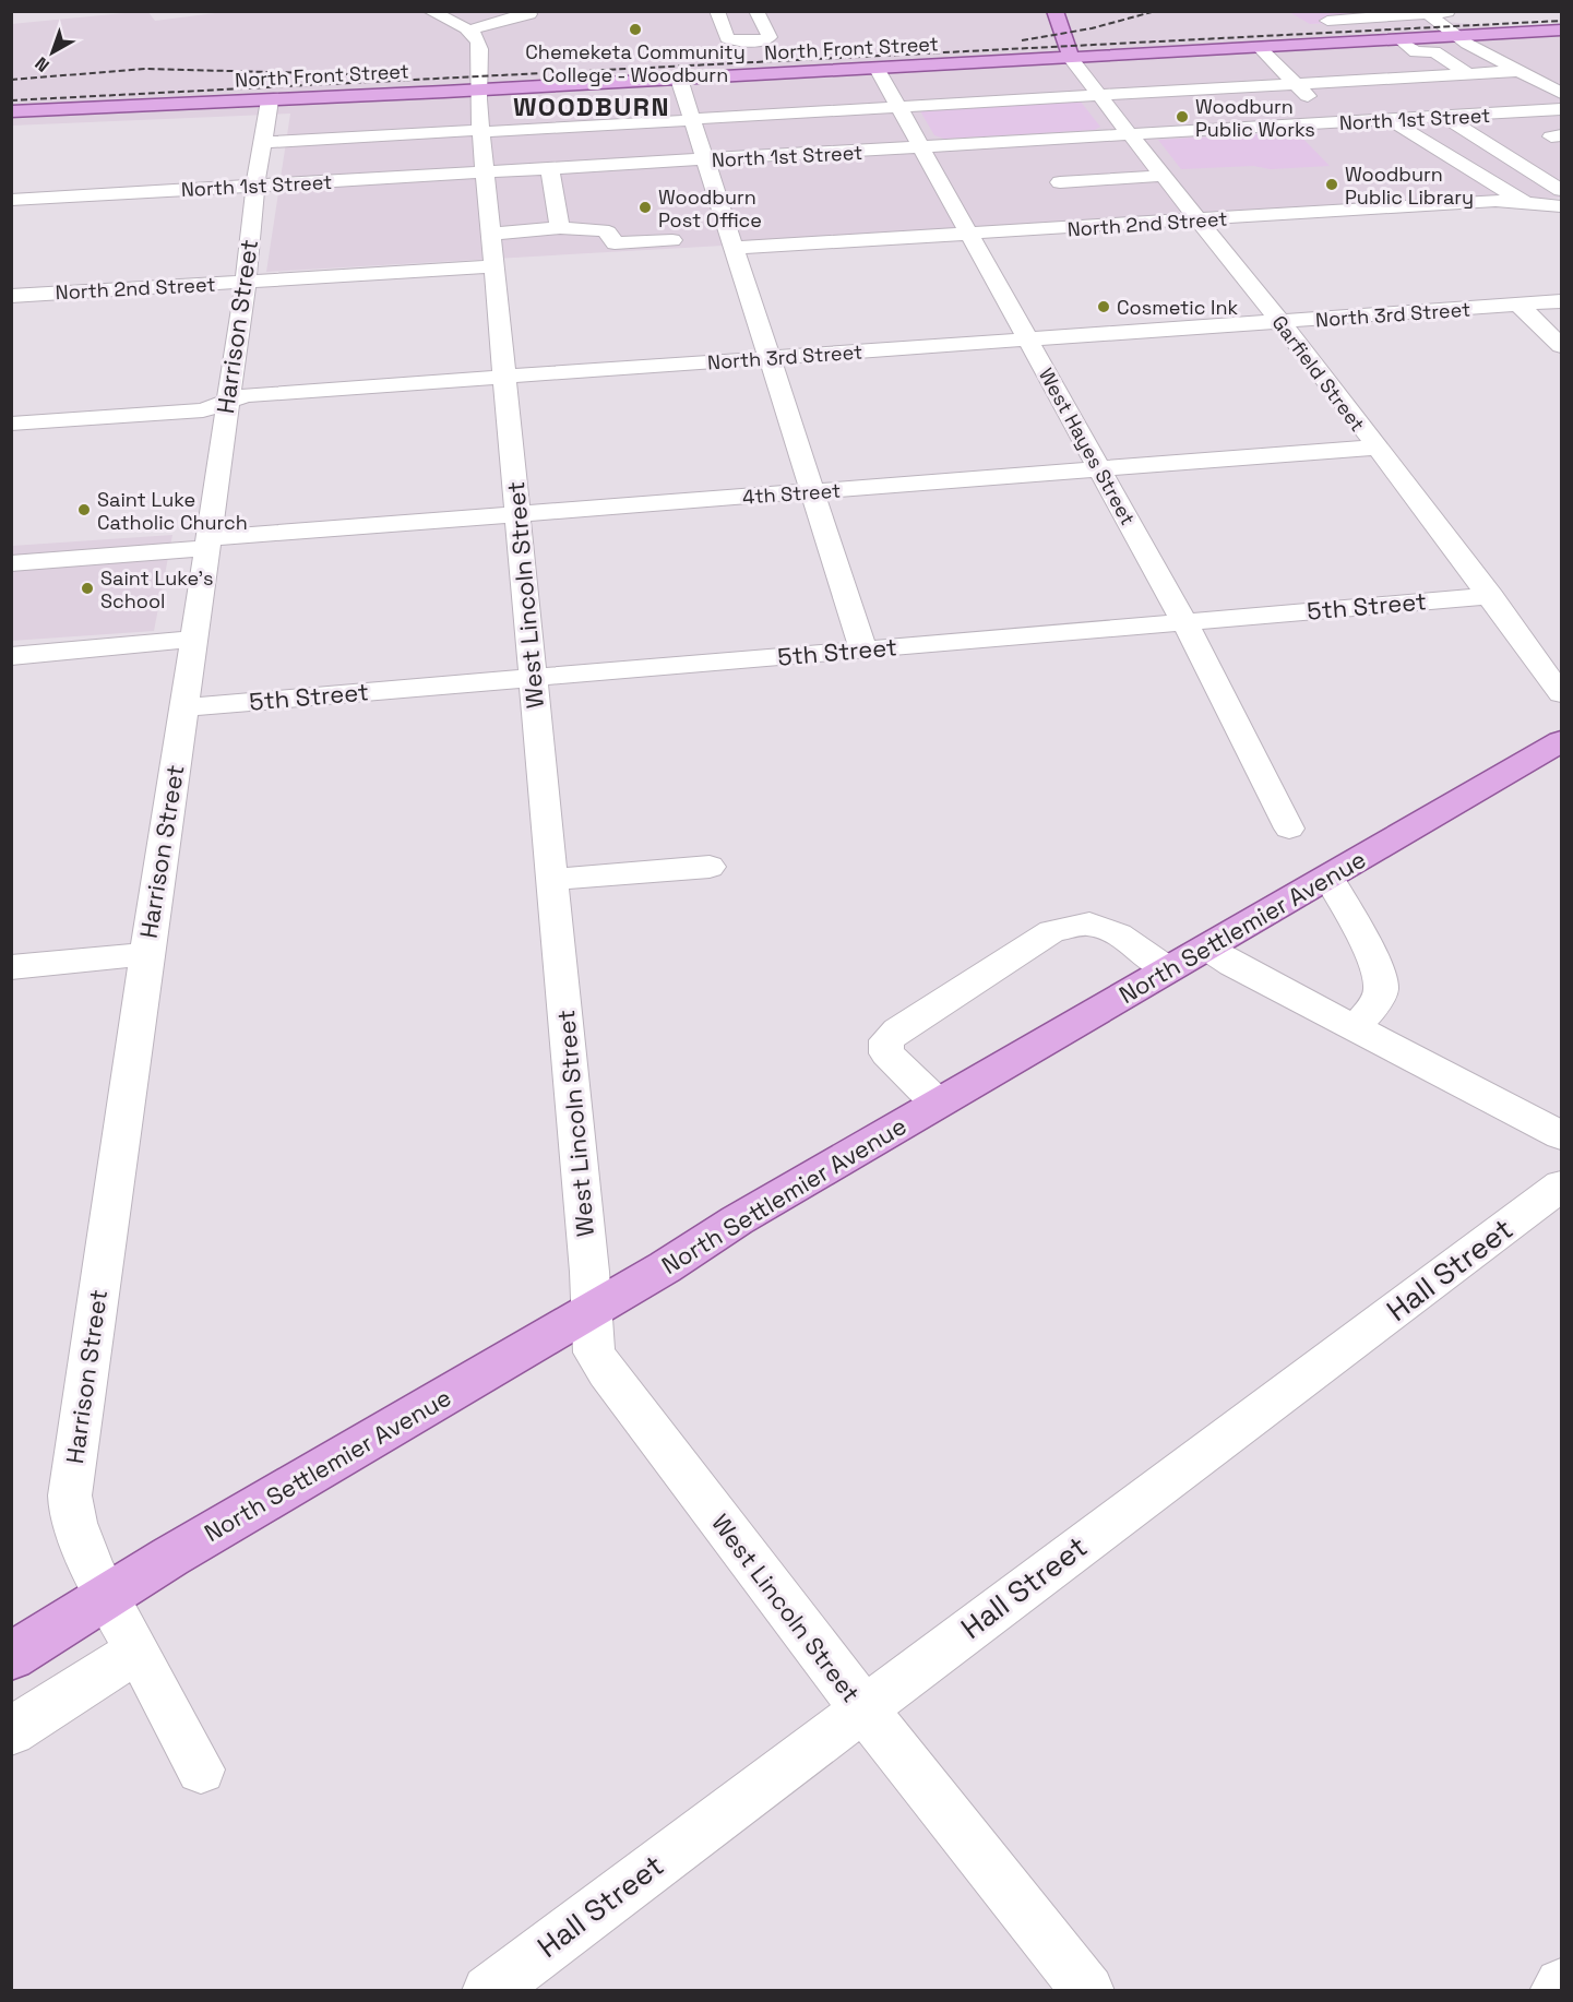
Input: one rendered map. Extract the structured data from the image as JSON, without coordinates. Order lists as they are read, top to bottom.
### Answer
{
  "streets": {
    "main road": ["North Front Street", "North Settlemier Avenue"],
    "street": [
      "North 1st Street",
      "North 2nd Street",
      "North 3rd Street",
      "Harrison Street",
      "Garfield Street",
      "West Hayes Street",
      "4th Street",
      "West Lincoln Street",
      "5th Street",
      "Hall Street"
    ]
  },
  "crossings": [
    ["North Front Street", "Harrison Street"],
    ["North Front Street", "Garfield Street"],
    ["North Front Street", "West Hayes Street"],
    ["North Front Street", "West Lincoln Street"],
    ["North 1st Street", "Harrison Street"],
    ["North 1st Street", "Garfield Street"],
    ["North 1st Street", "West Hayes Street"],
    ["North 1st Street", "West Lincoln Street"],
    ["North 2nd Street", "Harrison Street"],
    ["North 2nd Street", "Garfield Street"],
    ["North 2nd Street", "West Hayes Street"],
    ["North 2nd Street", "West Lincoln Street"],
    ["North 3rd Street", "Harrison Street"],
    ["North 3rd Street", "Garfield Street"],
    ["North 3rd Street", "West Hayes Street"],
    ["North 3rd Street", "West Lincoln Street"],
    ["Harrison Street", "4th Street"],
    ["Harrison Street", "5th Street"],
    ["Harrison Street", "North Settlemier Avenue"],
    ["Garfield Street", "4th Street"],
    ["Garfield Street", "5th Street"],
    ["West Hayes Street", "4th Street"],
    ["West Hayes Street", "5th Street"],
    ["4th Street", "West Lincoln Street"],
    ["West Lincoln Street", "5th Street"],
    ["West Lincoln Street", "North Settlemier Avenue"],
    ["West Lincoln Street", "Hall Street"]
  ],
  "districts": ["WOODBURN"],
  "places": [
    "Chemeketa Community College - Woodburn",
    "Woodburn Public Works",
    "Woodburn Public Library",
    "Woodburn Post Office",
    "Cosmetic Ink",
    "Saint Luke Catholic Church",
    "Saint Luke's School"
  ],
  "north": "bottom left"
}
